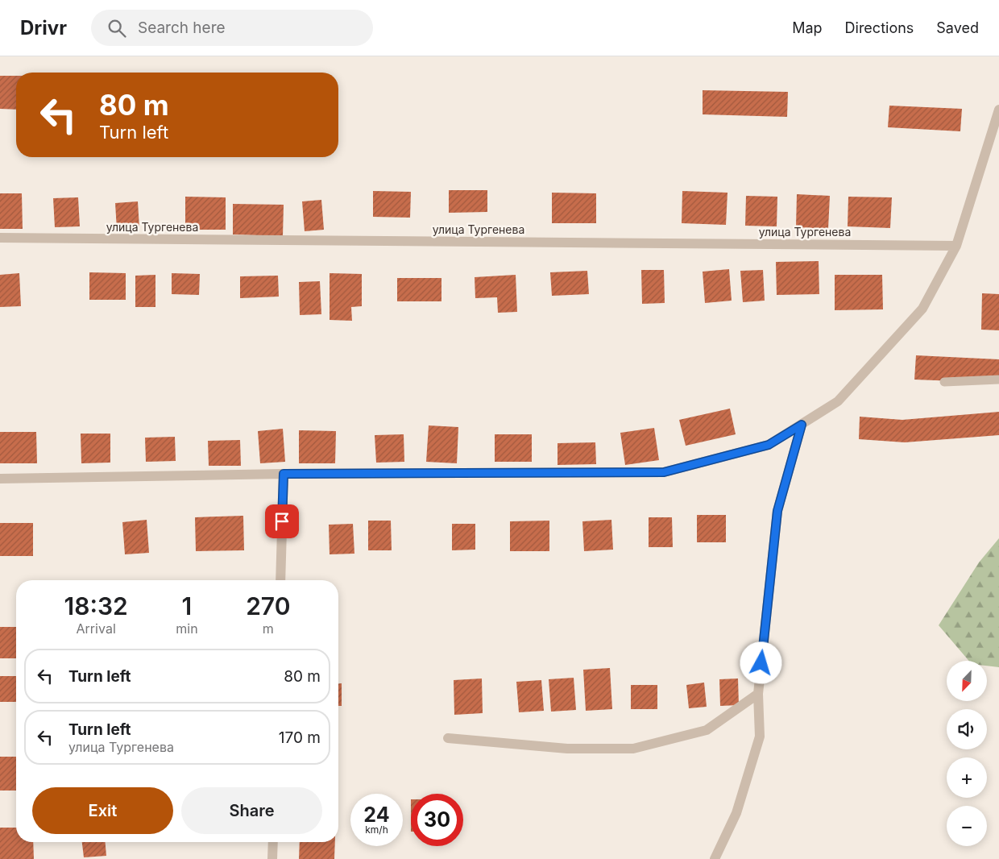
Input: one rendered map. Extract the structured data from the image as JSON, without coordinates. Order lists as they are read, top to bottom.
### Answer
{
  "streets": {
    "street": ["улица Тургенева"]
  },
  "north": "bottom left",
  "page": {
    "header": "Drivr",
    "search": "Search here",
    "nav": ["Map", "Directions", "Saved"],
    "turn": ["80 m", "Turn left"],
    "eta": [
      "18:32",
      "Arrival",
      "1",
      "min",
      "270",
      "m"
    ],
    "list": [
      {
        "name": "Turn left",
        "value": "80 m"
      },
      {
        "name": "Turn left",
        "note": "улица Тургенева",
        "value": "170 m"
      }
    ],
    "map_buttons": ["+", "−"],
    "buttons": ["Exit", "Share"],
    "speed": "24 km/h",
    "limit": "30"
  }
}
